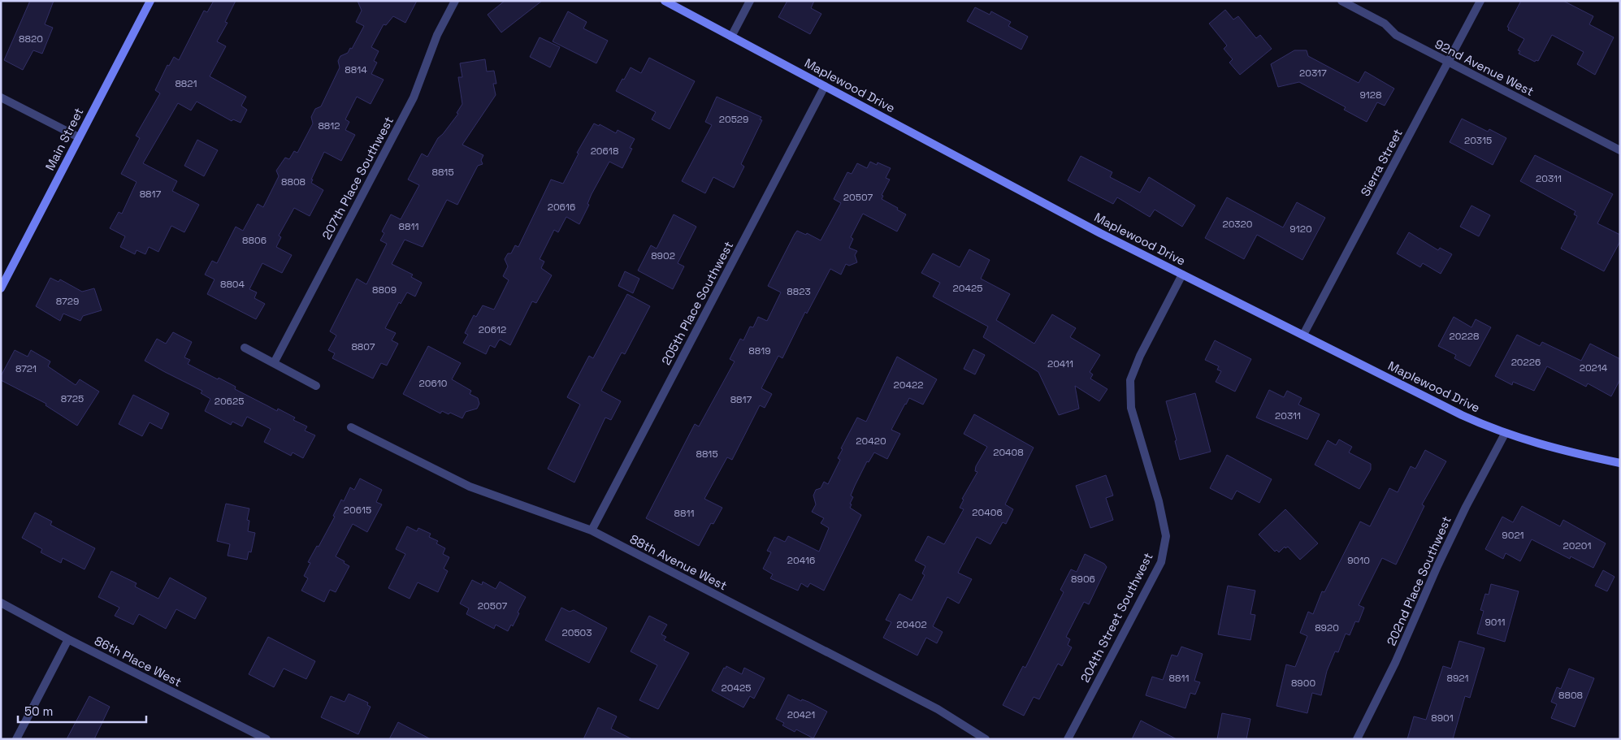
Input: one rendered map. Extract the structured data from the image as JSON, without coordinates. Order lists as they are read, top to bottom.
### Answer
{
  "streets": {
    "street": [
      "92nd Avenue West",
      "Maplewood Drive",
      "Main Street",
      "Sierra Street",
      "207th Place Southwest",
      "205th Place Southwest",
      "88th Avenue West",
      "202nd Place Southwest",
      "204th Street Southwest",
      "86th Place West"
    ]
  },
  "crossings": [
    ["92nd Avenue West", "Sierra Street"],
    ["Maplewood Drive", "Sierra Street"],
    ["Maplewood Drive", "205th Place Southwest"],
    ["Maplewood Drive", "202nd Place Southwest"],
    ["Maplewood Drive", "204th Street Southwest"],
    ["205th Place Southwest", "88th Avenue West"]
  ],
  "house_numbers": [
    "8820",
    "8814",
    "20317",
    "8821",
    "9128",
    "20529",
    "8812",
    "20315",
    "20618",
    "8815",
    "20311",
    "8808",
    "8817",
    "20507",
    "20616",
    "20320",
    "8811",
    "9120",
    "8806",
    "8902",
    "8804",
    "20425",
    "8809",
    "8823",
    "8729",
    "20612",
    "20228",
    "8807",
    "8819",
    "20226",
    "20411",
    "20214",
    "8721",
    "20610",
    "20422",
    "8725",
    "8817",
    "20625",
    "20311",
    "20420",
    "20408",
    "8815",
    "20615",
    "20406",
    "8811",
    "9021",
    "20201",
    "20416",
    "9010",
    "8906",
    "20507",
    "9011",
    "20402",
    "8920",
    "20503",
    "8811",
    "8921",
    "8900",
    "20425",
    "8808",
    "20421",
    "8901"
  ],
  "scale_bar": "50 m"
}
